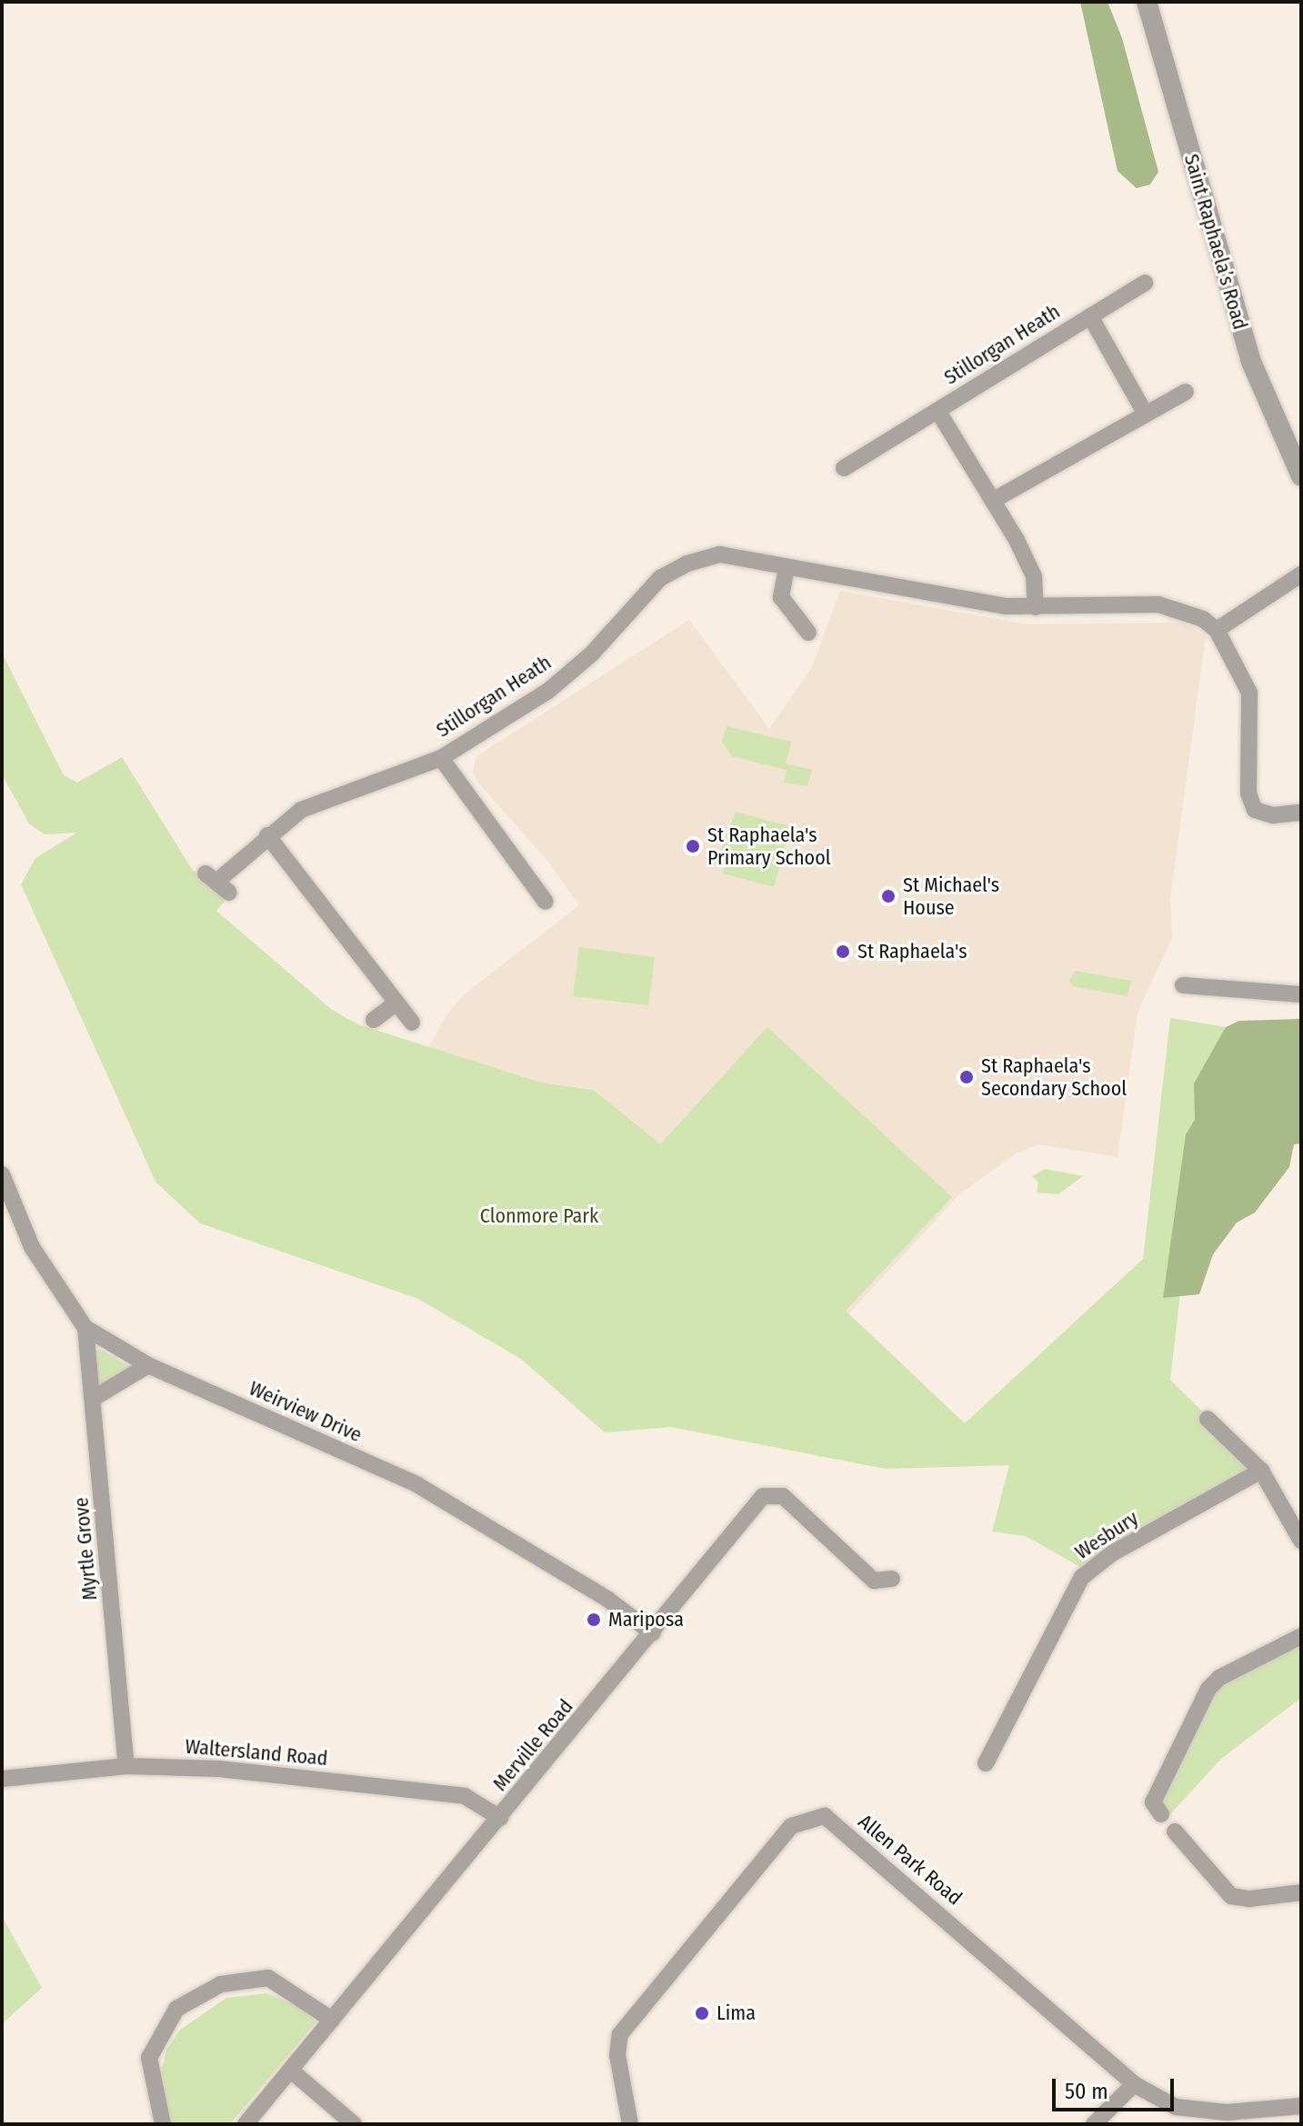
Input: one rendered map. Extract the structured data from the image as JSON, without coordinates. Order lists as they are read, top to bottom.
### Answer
{
  "streets": {
    "street": [
      "Saint Raphaela’s Road",
      "Stillorgan Heath",
      "Weirview Drive",
      "Wesbury",
      "Myrtle Grove",
      "Merville Road",
      "Waltersland Road",
      "Allen Park Road"
    ]
  },
  "crossings": [
    ["Weirview Drive", "Myrtle Grove"],
    ["Weirview Drive", "Merville Road"],
    ["Myrtle Grove", "Waltersland Road"],
    ["Merville Road", "Waltersland Road"]
  ],
  "parks": ["Clonmore Park"],
  "places": [
    "St Raphaela's Primary School",
    "St Michael's House",
    "St Raphaela's",
    "St Raphaela's Secondary School",
    "Mariposa",
    "Lima"
  ],
  "scale_bar": "50 m"
}
